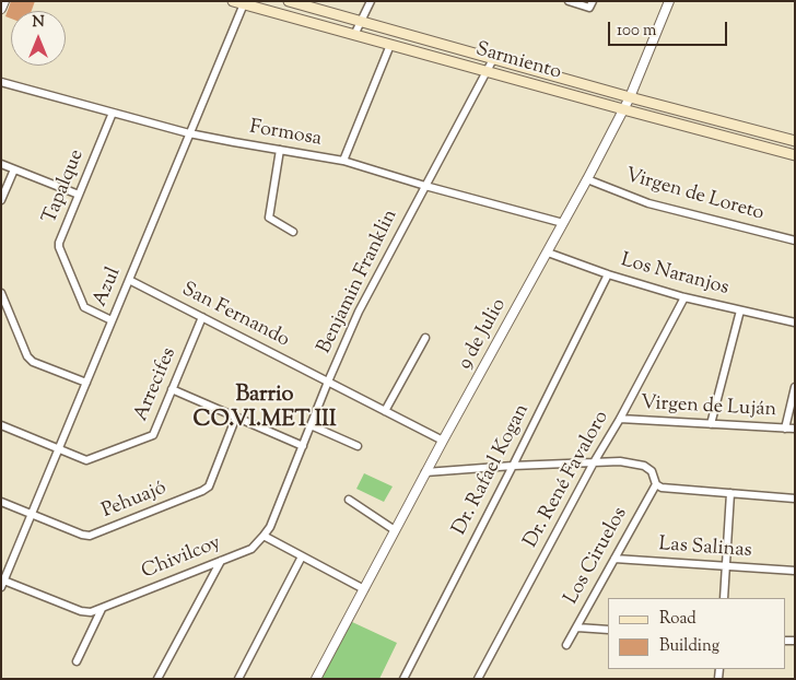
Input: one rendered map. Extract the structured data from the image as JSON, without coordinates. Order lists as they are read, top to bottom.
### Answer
{
  "streets": {
    "main road": ["Sarmiento"],
    "street": [
      "Formosa",
      "Tapalque",
      "Virgen de Loreto",
      "Los Naranjos",
      "Benjamin Franklin",
      "Azul",
      "San Fernando",
      "9 de Julio",
      "Arrecifes",
      "Virgen de Luján",
      "Dr. Rafael Kogan",
      "Dr. René Favaloro",
      "Pehuajó",
      "Las Salinas",
      "Los Ciruelos",
      "Chivilcoy"
    ]
  },
  "crossings": [
    ["Sarmiento", "Benjamin Franklin"],
    ["Sarmiento", "Azul"],
    ["Sarmiento", "9 de Julio"],
    ["Formosa", "Tapalque"],
    ["Formosa", "Benjamin Franklin"],
    ["Formosa", "Azul"],
    ["Formosa", "9 de Julio"],
    ["Tapalque", "Azul"],
    ["Virgen de Loreto", "9 de Julio"],
    ["Los Naranjos", "9 de Julio"],
    ["Los Naranjos", "Dr. Rafael Kogan"],
    ["Los Naranjos", "Dr. René Favaloro"],
    ["Benjamin Franklin", "San Fernando"],
    ["Benjamin Franklin", "Chivilcoy"],
    ["Azul", "San Fernando"],
    ["Azul", "Arrecifes"],
    ["Azul", "Pehuajó"],
    ["Azul", "Chivilcoy"],
    ["San Fernando", "9 de Julio"],
    ["San Fernando", "Arrecifes"],
    ["Virgen de Luján", "Dr. René Favaloro"],
    ["Las Salinas", "Los Ciruelos"]
  ],
  "districts": ["Barrio CO.VI.MET III"],
  "legend": ["Road", "Building"],
  "scale_bar": "100 m",
  "north": "top"
}
